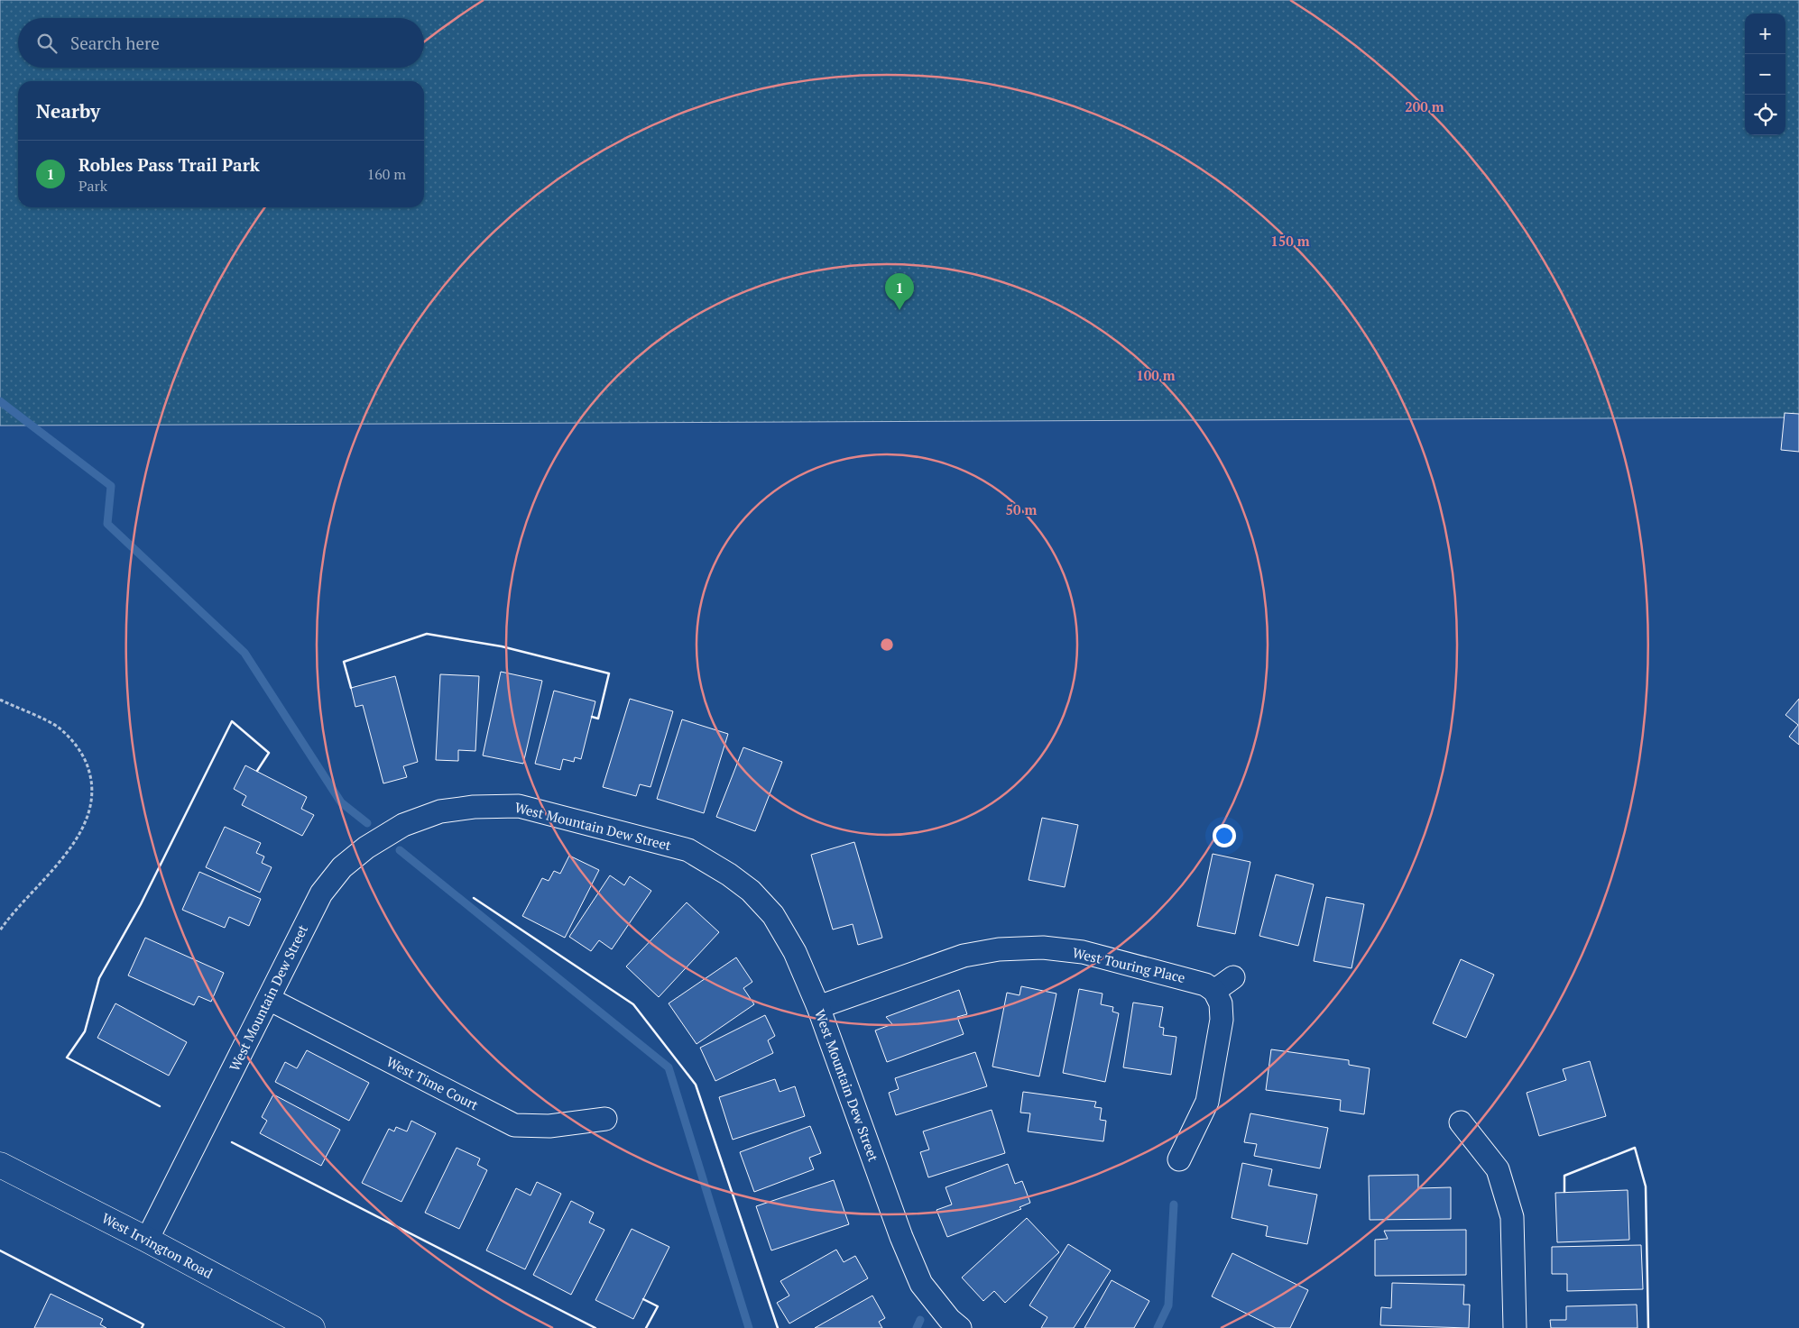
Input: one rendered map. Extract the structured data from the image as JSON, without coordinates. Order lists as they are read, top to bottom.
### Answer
{
  "streets": {
    "main road": ["West Irvington Road"],
    "street": ["West Mountain Dew Street", "West Touring Place", "West Time Court"]
  },
  "crossings": [
    ["West Mountain Dew Street", "West Touring Place"],
    ["West Mountain Dew Street", "West Time Court"],
    ["West Mountain Dew Street", "West Irvington Road"]
  ],
  "page": {
    "map_buttons": ["+", "−"],
    "search": "Search here",
    "heading": "Nearby",
    "list": [
      {
        "mark": "1",
        "name": "Robles Pass Trail Park",
        "note": "Park",
        "value": "160 m"
      }
    ],
    "pins": "1"
  },
  "rings": [
    "200 m",
    "150 m",
    "100 m",
    "50 m"
  ]
}
